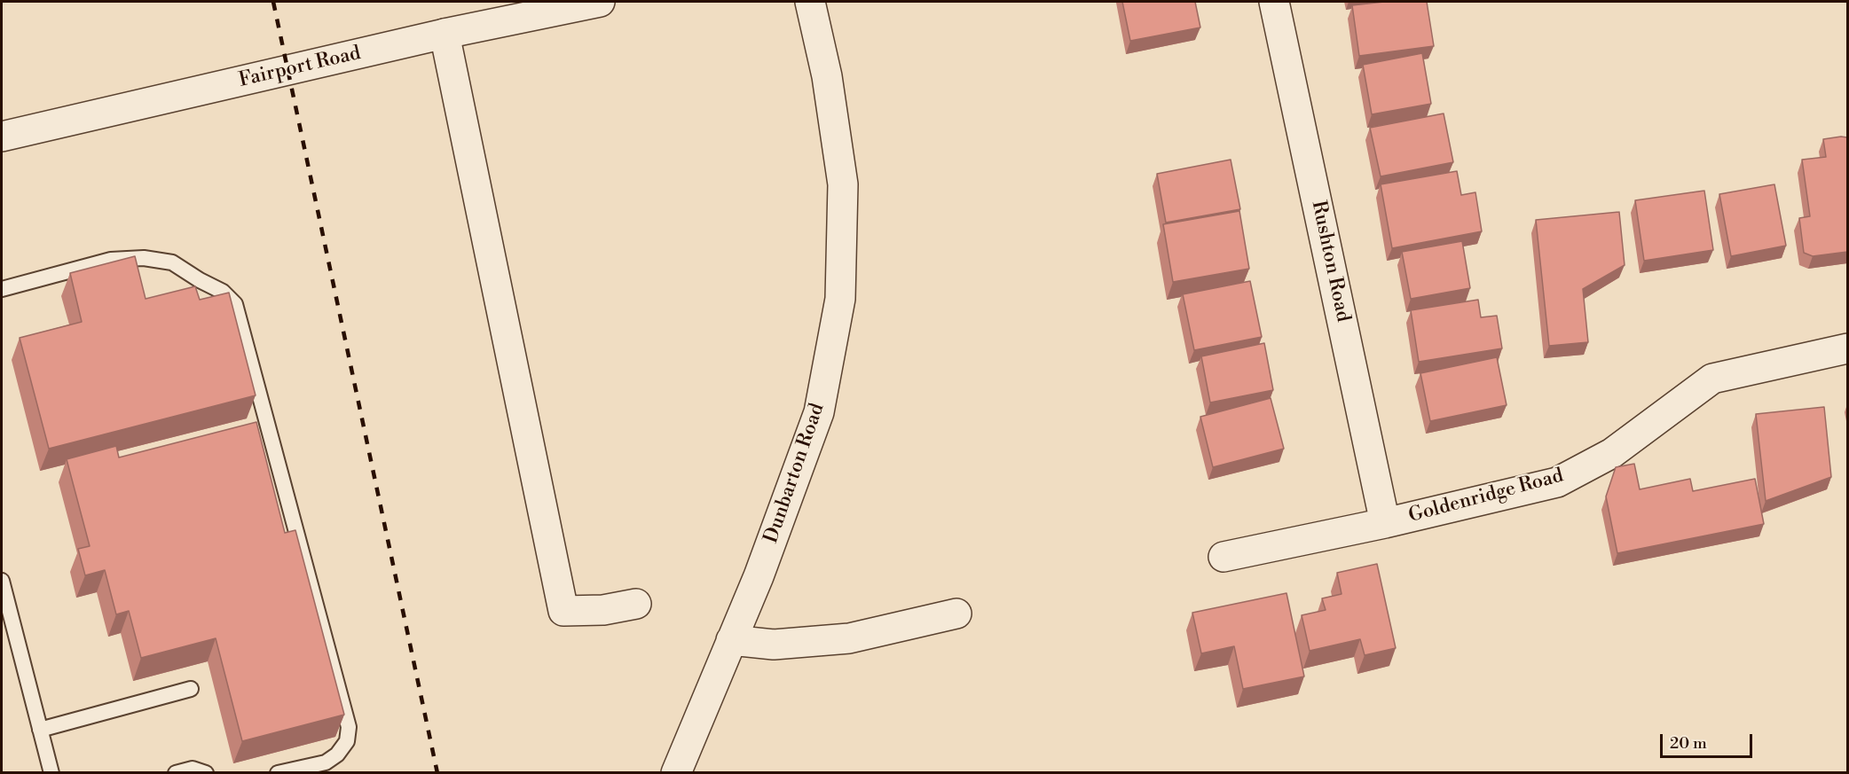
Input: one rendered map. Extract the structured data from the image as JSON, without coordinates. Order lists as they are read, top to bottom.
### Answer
{
  "streets": {
    "street": [
      "Fairport Road",
      "Rushton Road",
      "Dunbarton Road",
      "Goldenridge Road"
    ]
  },
  "crossings": [
    ["Rushton Road", "Goldenridge Road"]
  ],
  "scale_bar": "20 m"
}
